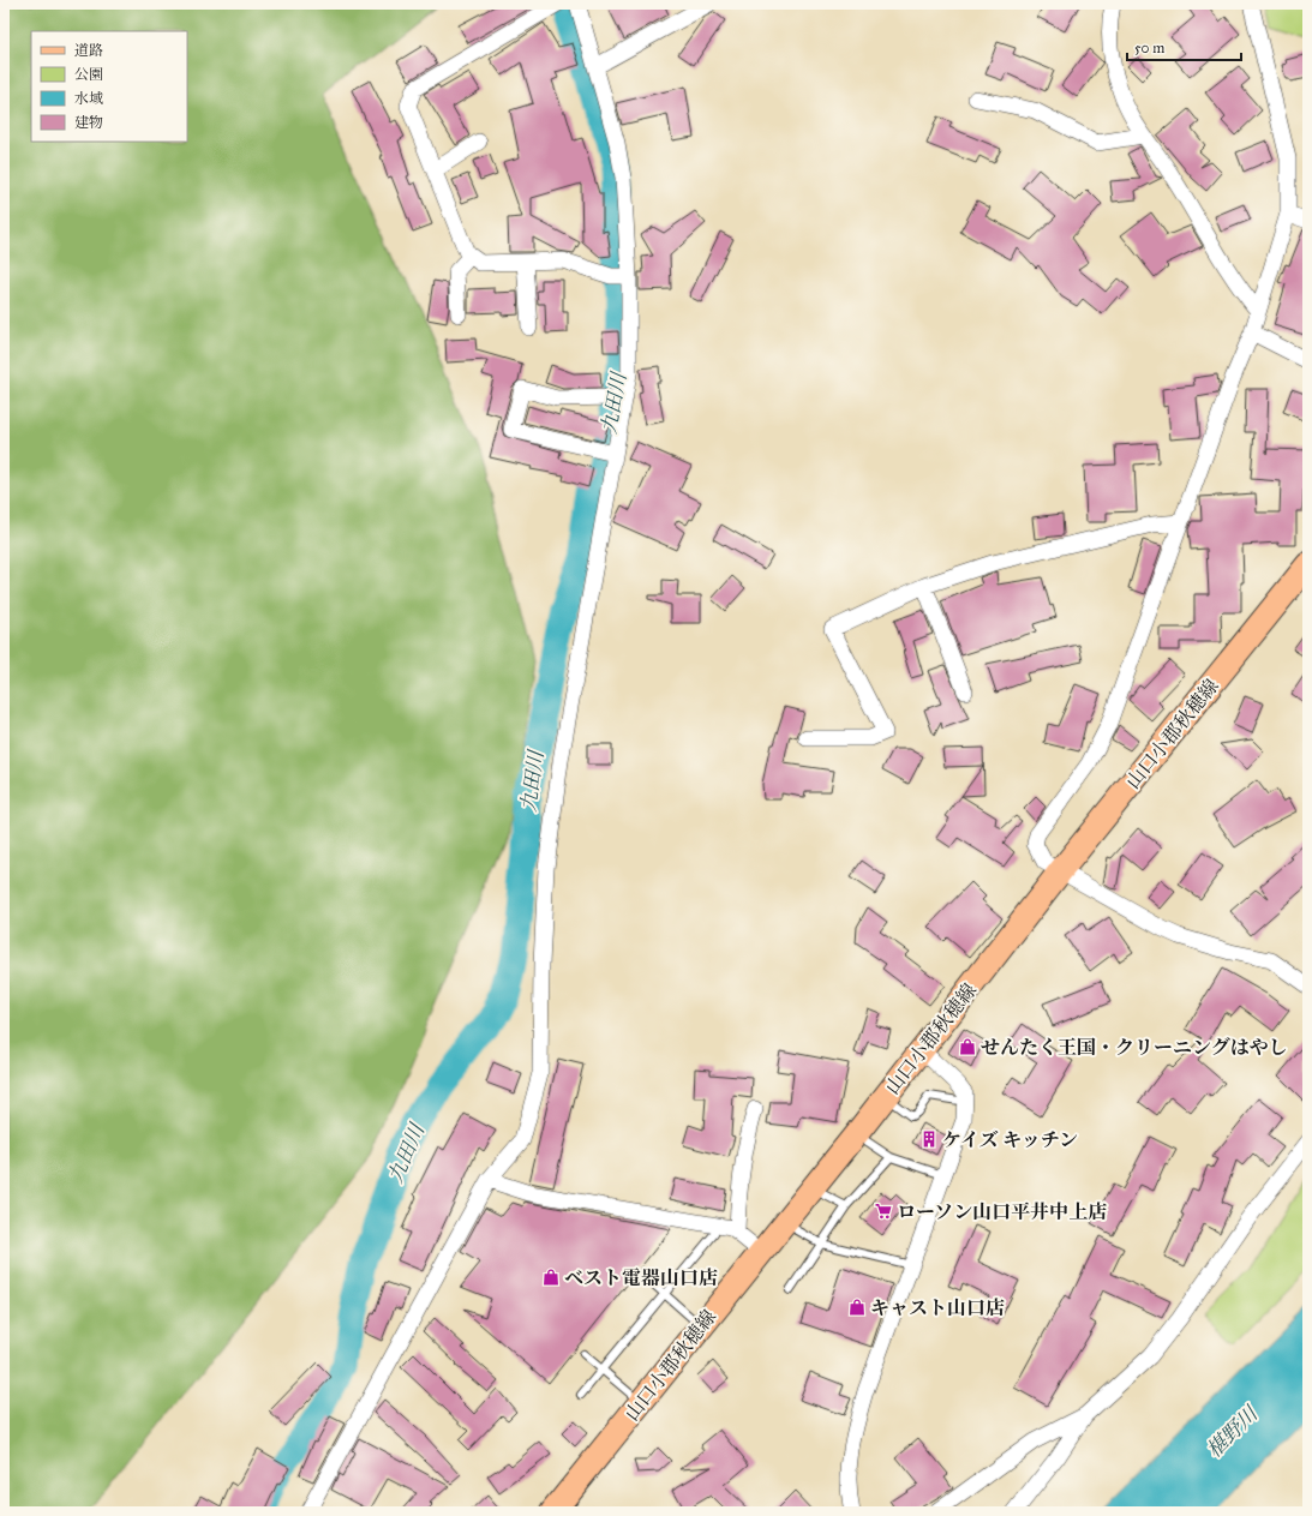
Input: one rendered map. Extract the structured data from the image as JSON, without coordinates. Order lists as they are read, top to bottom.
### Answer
{
  "streets": {
    "main road": ["山口小郡秋穂線"]
  },
  "water": ["九田川", "椹野川"],
  "places": {
    "shop": ["せんたく王国・クリーニングはやし", "ベスト電器山口店", "キャスト山口店"],
    "building": ["ケイズ キッチン"],
    "supermarket": ["ローソン山口平井中上店"]
  },
  "legend": [
    "道路",
    "公園",
    "水域",
    "建物"
  ],
  "scale_bar": "50 m"
}
